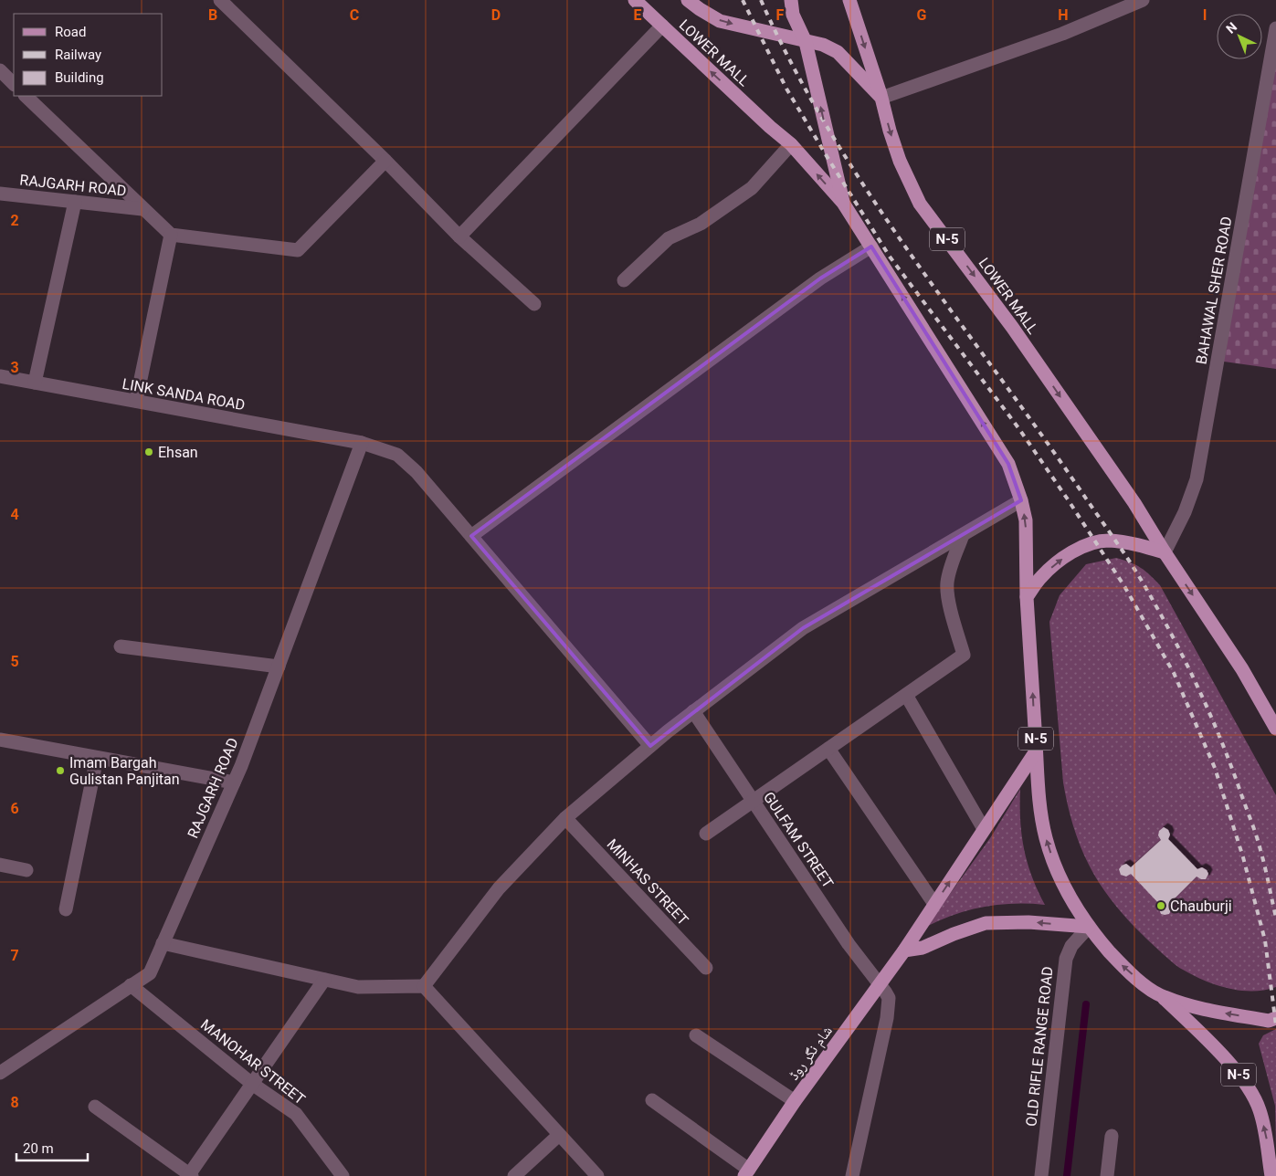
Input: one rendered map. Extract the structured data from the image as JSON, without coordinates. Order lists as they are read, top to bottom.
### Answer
{
  "streets": {
    "main road": ["LOWER MALL", "N-5", "شام نگر روڈ"],
    "street": [
      "RAJGARH ROAD",
      "BAHAWAL SHER ROAD",
      "LINK SANDA ROAD",
      "GULFAM STREET",
      "MINHAS STREET",
      "OLD RIFLE RANGE ROAD",
      "MANOHAR STREET"
    ]
  },
  "crossings": [
    ["LOWER MALL", "N-5"],
    ["LOWER MALL", "BAHAWAL SHER ROAD"],
    ["RAJGARH ROAD", "LINK SANDA ROAD"],
    ["RAJGARH ROAD", "MANOHAR STREET"],
    ["N-5", "BAHAWAL SHER ROAD"],
    ["N-5", "OLD RIFLE RANGE ROAD"],
    ["N-5", "شام نگر روڈ"],
    ["GULFAM STREET", "شام نگر روڈ"]
  ],
  "places": ["Ehsan", "Imam Bargah Gulistan Panjitan", "Chauburji"],
  "legend": ["Road", "Railway", "Building"],
  "scale_bar": "20 m",
  "north": "top left",
  "grid": {
    "columns": [
      "B",
      "C",
      "D",
      "E",
      "F",
      "G",
      "H",
      "I"
    ],
    "rows": [
      "2",
      "3",
      "4",
      "5",
      "6",
      "7",
      "8"
    ]
  }
}
